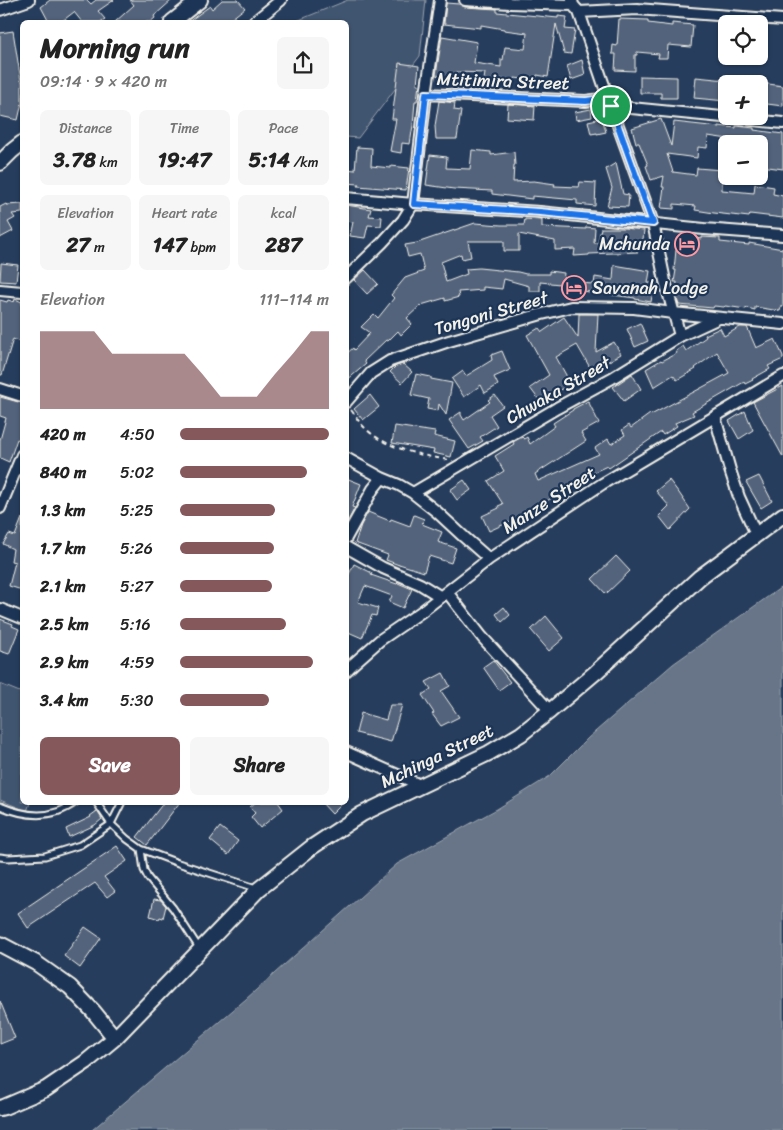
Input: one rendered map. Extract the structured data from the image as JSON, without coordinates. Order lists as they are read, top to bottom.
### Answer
{
  "streets": {
    "main road": ["Mchinga Street"],
    "street": [
      "Mtitimira Street",
      "Tongoni Street",
      "Chwaka Street",
      "Manze Street"
    ]
  },
  "crossings": [
    ["Tongoni Street", "Chwaka Street"]
  ],
  "places": {
    "hotel": ["Mchunda", "Savanah Lodge"]
  },
  "page": {
    "map_buttons": ["+", "−"],
    "heading": ["Morning run", "09:14 · 9 × 420 m"],
    "stats": [
      ["Distance", "3.78 km"],
      ["Time", "19:47"],
      ["Pace", "5:14 /km"],
      ["Elevation", "27 m"],
      ["Heart rate", "147 bpm"],
      ["kcal", "287"]
    ],
    "chart": ["Elevation", "111–114 m"],
    "list": [
      {
        "name": "420 m",
        "note": "4:50"
      },
      {
        "name": "840 m",
        "note": "5:02"
      },
      {
        "name": "1.3 km",
        "note": "5:25"
      },
      {
        "name": "1.7 km",
        "note": "5:26"
      },
      {
        "name": "2.1 km",
        "note": "5:27"
      },
      {
        "name": "2.5 km",
        "note": "5:16"
      },
      {
        "name": "2.9 km",
        "note": "4:59"
      },
      {
        "name": "3.4 km",
        "note": "5:30"
      }
    ],
    "buttons": ["Save", "Share"]
  }
}
